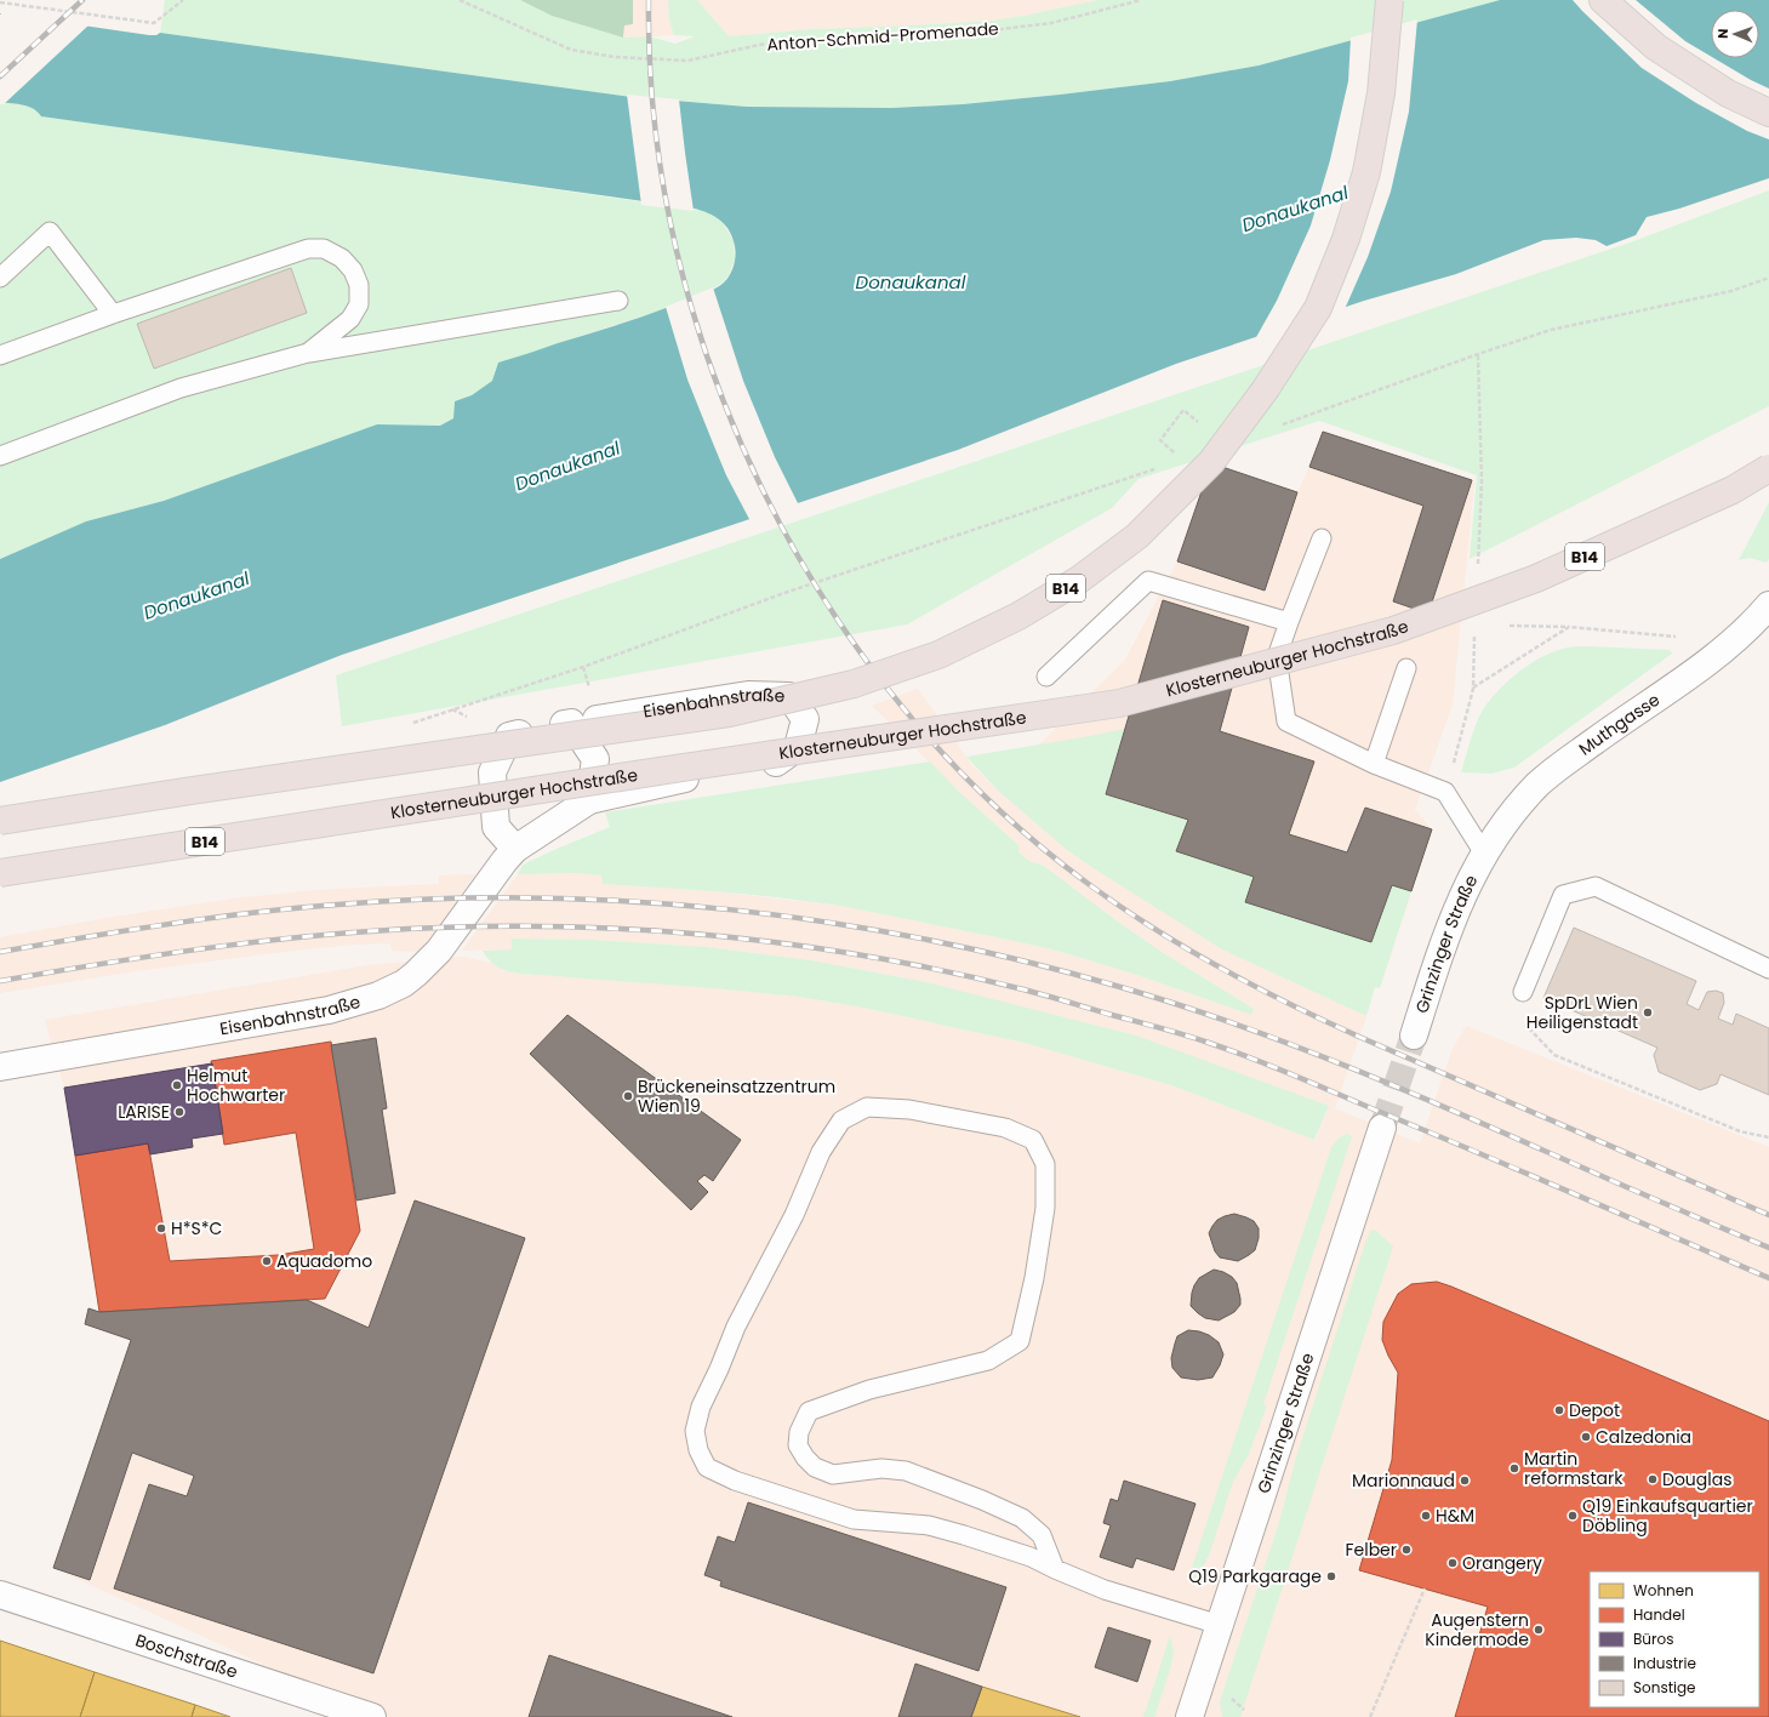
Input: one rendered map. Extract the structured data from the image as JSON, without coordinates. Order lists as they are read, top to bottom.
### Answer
{
  "streets": {
    "highway": ["B14", "Klosterneuburger Hochstraße"],
    "street": [
      "Eisenbahnstraße",
      "Muthgasse",
      "Grinzinger Straße",
      "Boschstraße"
    ],
    "path": ["Anton-Schmid-Promenade"]
  },
  "crossings": [
    ["Muthgasse", "Grinzinger Straße"]
  ],
  "water": ["Donaukanal"],
  "places": [
    "SpDrL Wien Heiligenstadt",
    "Helmut Hochwarter",
    "Brückeneinsatzzentrum Wien 19",
    "LARISE",
    "H*S*C",
    "Aquadomo",
    "Depot",
    "Calzedonia",
    "Martin reformstark",
    "Douglas",
    "Marionnaud",
    "H&M",
    "Q19 Einkaufsquartier Döbling",
    "Felber",
    "Orangery",
    "Q19 Parkgarage",
    "Augenstern Kindermode"
  ],
  "legend": [
    "Wohnen",
    "Handel",
    "Büros",
    "Industrie",
    "Sonstige"
  ],
  "north": "left"
}
